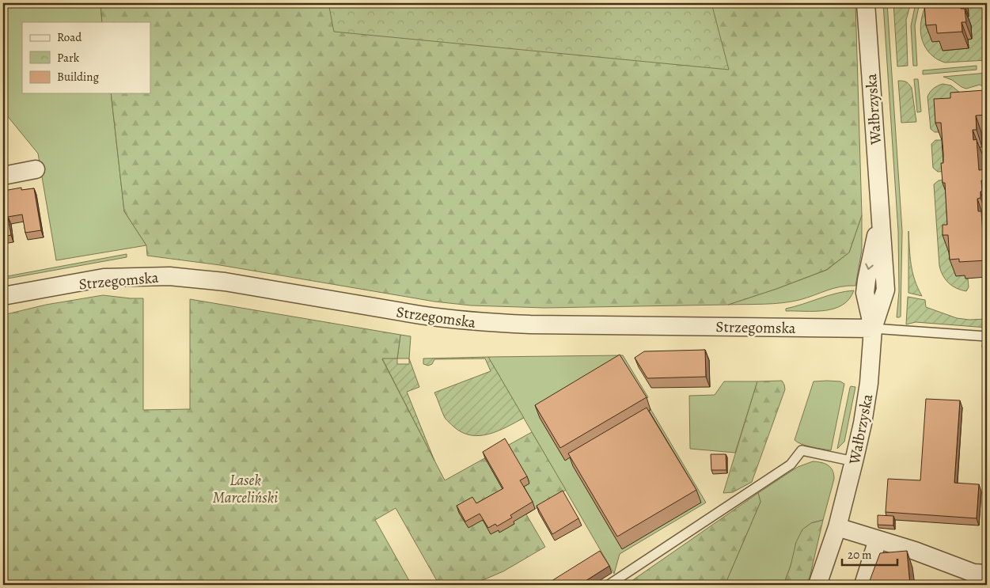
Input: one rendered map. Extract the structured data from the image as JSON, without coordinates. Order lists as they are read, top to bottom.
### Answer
{
  "streets": {
    "street": ["Wałbrzyska", "Strzegomska"]
  },
  "crossings": [
    ["Wałbrzyska", "Strzegomska"]
  ],
  "parks": ["Lasek Marceliński"],
  "legend": ["Road", "Park", "Building"],
  "scale_bar": "20 m"
}
